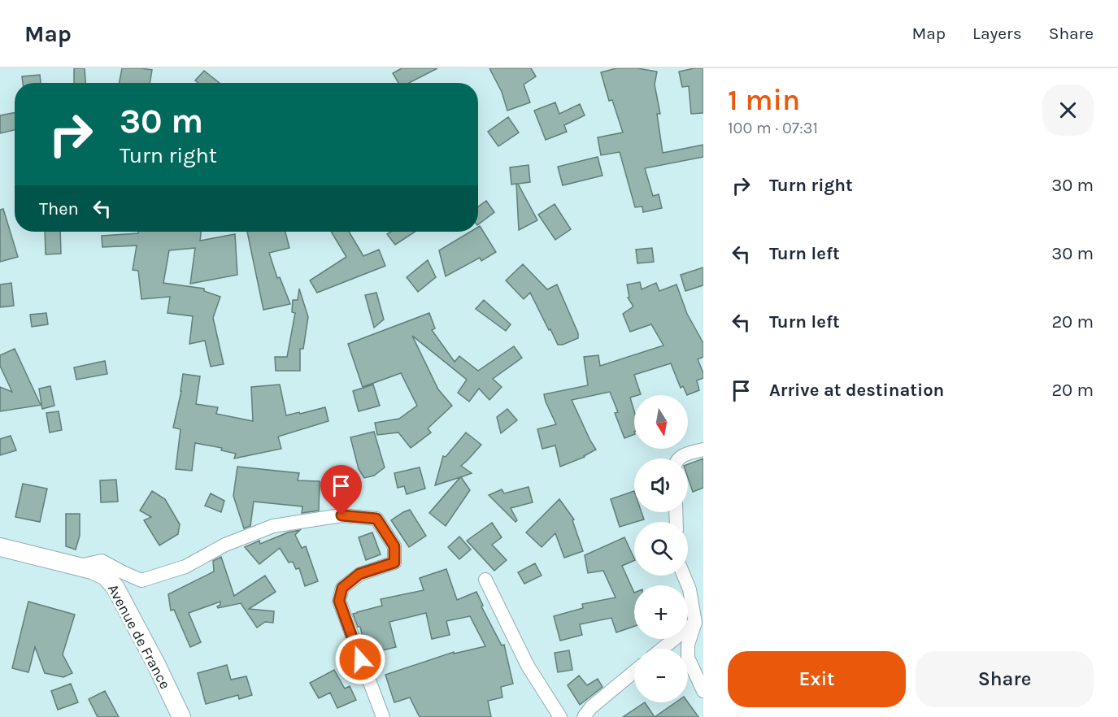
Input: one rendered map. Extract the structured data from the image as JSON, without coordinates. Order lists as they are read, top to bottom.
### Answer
{
  "streets": {
    "main road": ["Avenue de France"]
  },
  "north": "bottom",
  "page": {
    "header": "Map",
    "nav": ["Map", "Layers", "Share"],
    "heading": ["1 min", "100 m · 07:31"],
    "turn": ["30 m", "Turn right"],
    "list": [
      {
        "name": "Turn right",
        "value": "30 m"
      },
      {
        "name": "Turn left",
        "value": "30 m"
      },
      {
        "name": "Turn left",
        "value": "20 m"
      },
      {
        "name": "Arrive at destination",
        "value": "20 m"
      }
    ],
    "then": "Then",
    "map_buttons": ["+", "−"],
    "buttons": ["Exit", "Share"]
  }
}
